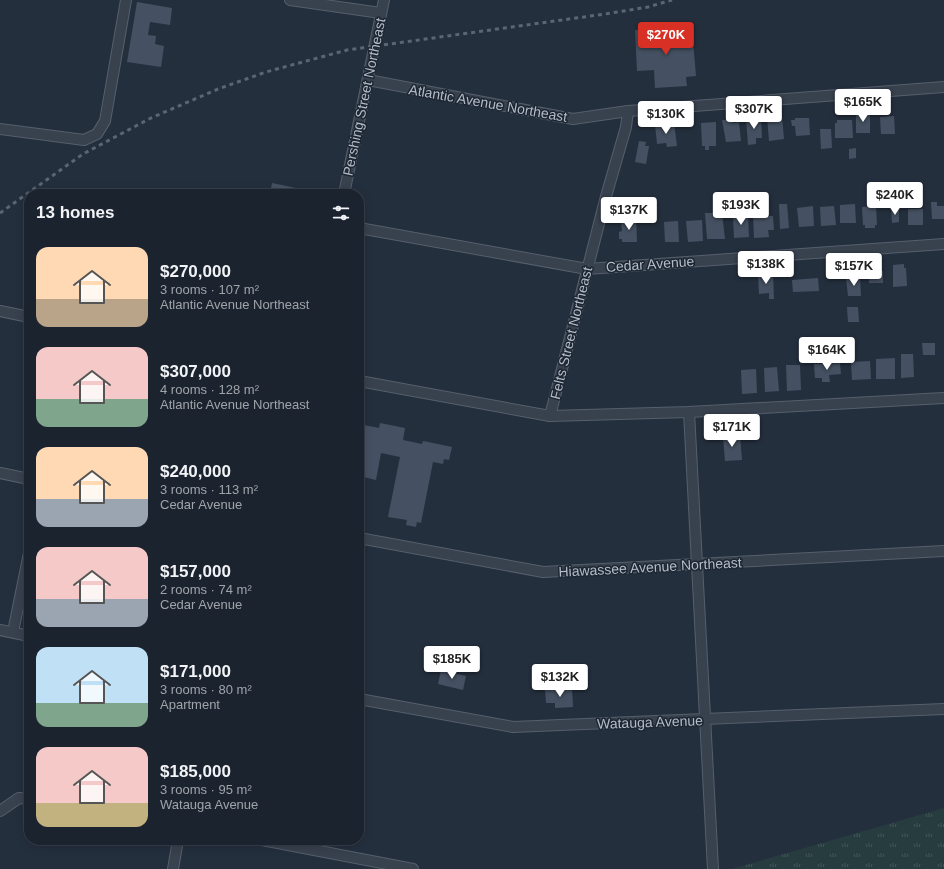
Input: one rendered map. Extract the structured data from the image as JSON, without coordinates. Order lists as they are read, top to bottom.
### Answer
{
  "streets": {
    "street": [
      "Pershing Street Northeast",
      "Atlantic Avenue Northeast",
      "Cedar Avenue",
      "Felts Street Northeast",
      "Hiawassee Avenue Northeast",
      "Watauga Avenue"
    ]
  },
  "crossings": [
    ["Pershing Street Northeast", "Atlantic Avenue Northeast"],
    ["Atlantic Avenue Northeast", "Felts Street Northeast"],
    ["Cedar Avenue", "Felts Street Northeast"]
  ],
  "page": {
    "price": [
      "$270K",
      "$165K",
      "$307K",
      "$130K",
      "$240K",
      "$193K",
      "$137K",
      "$138K",
      "$157K",
      "$164K",
      "$171K",
      "$185K",
      "$132K"
    ],
    "heading": "13 homes",
    "list": [
      {
        "name": "$270,000",
        "note": "3 rooms · 107 m² · Atlantic Avenue Northeast"
      },
      {
        "name": "$307,000",
        "note": "4 rooms · 128 m² · Atlantic Avenue Northeast"
      },
      {
        "name": "$240,000",
        "note": "3 rooms · 113 m² · Cedar Avenue"
      },
      {
        "name": "$157,000",
        "note": "2 rooms · 74 m² · Cedar Avenue"
      },
      {
        "name": "$171,000",
        "note": "3 rooms · 80 m² · Apartment"
      },
      {
        "name": "$185,000",
        "note": "3 rooms · 95 m² · Watauga Avenue"
      }
    ]
  }
}
